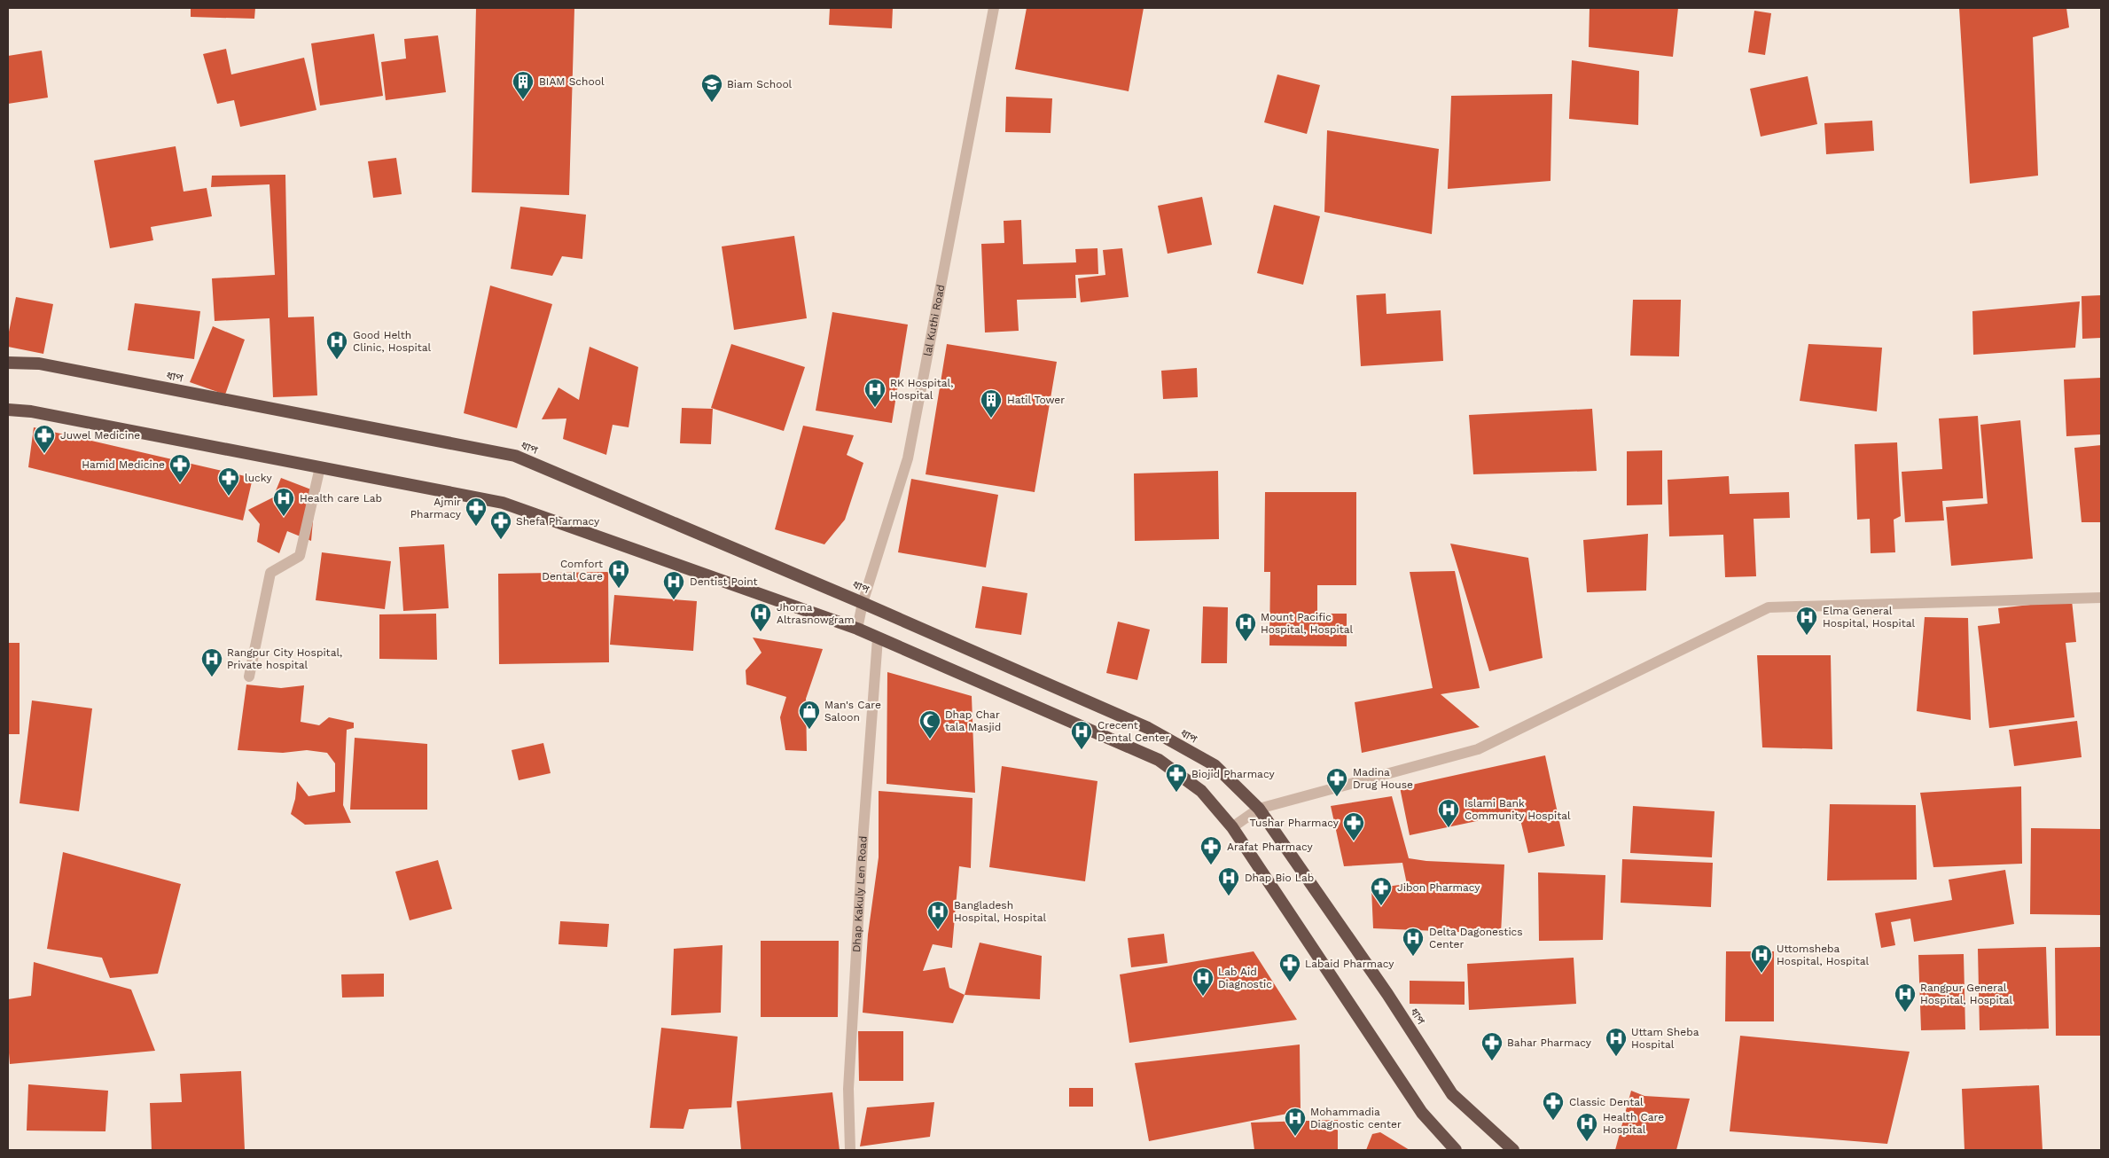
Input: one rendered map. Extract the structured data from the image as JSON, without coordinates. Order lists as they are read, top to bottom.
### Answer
{
  "streets": {
    "highway": ["ধাপ"],
    "street": ["lal Kuthi Road", "Dhap Kakuly Len Road"]
  },
  "crossings": [
    ["lal Kuthi Road", "ধাপ"]
  ],
  "places": {
    "building": ["BIAM School", "Hatil Tower"],
    "school or university": ["Biam School"],
    "hospital": [
      "Good Helth Clinic, Hospital",
      "RK Hospital, Hospital",
      "Health care Lab",
      "Comfort Dental Care",
      "Dentist Point",
      "Jhorna Altrasnowgram",
      "Elma General Hospital, Hospital",
      "Mount Pacific Hospital, Hospital",
      "Rangpur City Hospital, Private hospital",
      "Crecent Dental Center",
      "Islami Bank Community Hospital",
      "Dhap Bio Lab",
      "Bangladesh Hospital, Hospital",
      "Delta Dagonestics Center",
      "Uttomsheba Hospital, Hospital",
      "Lab Aid Diagnostic",
      "Rangpur General Hospital, Hospital",
      "Uttam Sheba Hospital",
      "Mohammadia Diagnostic center",
      "Health Care Hospital"
    ],
    "pharmacy": [
      "Juwel Medicine",
      "Hamid Medicine",
      "lucky",
      "Ajmir Pharmacy",
      "Shefa Pharmacy",
      "Biojid Pharmacy",
      "Madina Drug House",
      "Tushar Pharmacy",
      "Arafat Pharmacy",
      "Jibon Pharmacy",
      "Labaid Pharmacy",
      "Bahar Pharmacy",
      "Classic Dental"
    ],
    "shop": ["Man's Care Saloon"],
    "mosque": ["Dhap Char tala Masjid"]
  }
}
